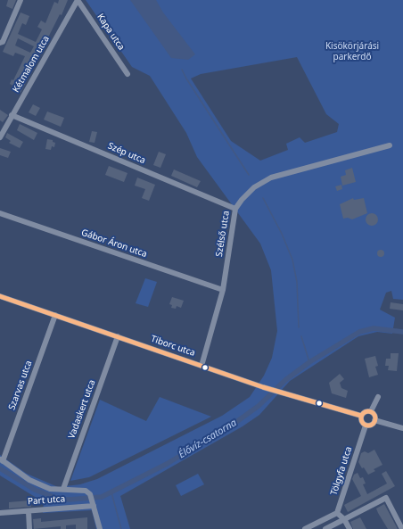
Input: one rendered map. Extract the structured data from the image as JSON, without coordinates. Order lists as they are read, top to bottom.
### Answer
{
  "streets": {
    "street": [
      "Kapa utca",
      "Kétmalom utca",
      "Szép utca",
      "Szélső utca",
      "Gábor Áron utca",
      "Tiborc utca",
      "Szarvas utca",
      "Vadaskert utca",
      "Tölgyfa utca",
      "Part utca"
    ]
  },
  "crossings": [
    ["Kapa utca", "Kétmalom utca"],
    ["Kétmalom utca", "Szép utca"],
    ["Szép utca", "Szélső utca"],
    ["Szélső utca", "Gábor Áron utca"],
    ["Szélső utca", "Tiborc utca"],
    ["Tiborc utca", "Szarvas utca"],
    ["Tiborc utca", "Vadaskert utca"],
    ["Tiborc utca", "Tölgyfa utca"]
  ],
  "water": ["Élővíz-csatorna"],
  "parks": ["Kisökörjárási parkerdő"]
}
